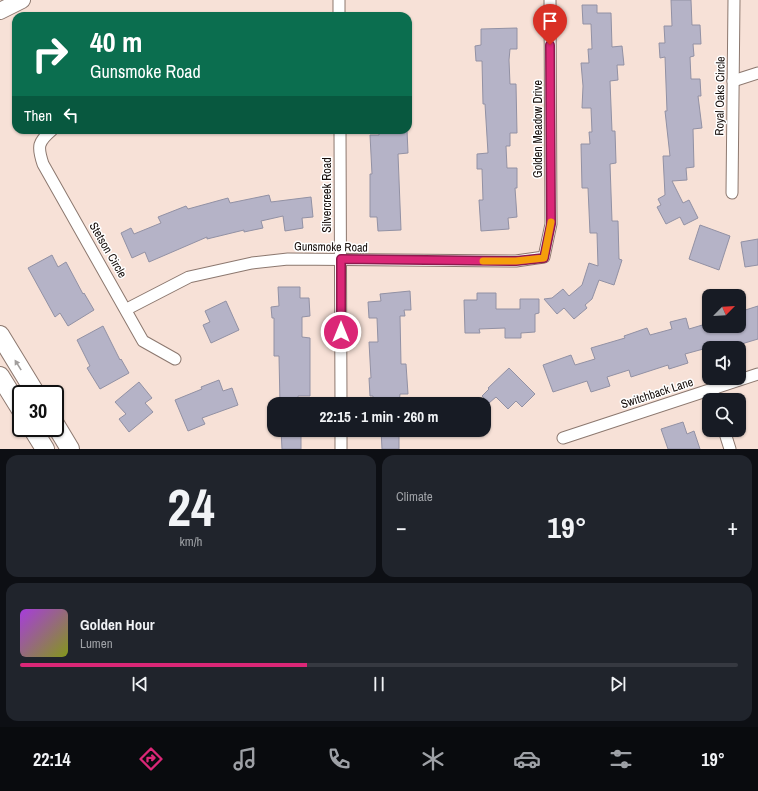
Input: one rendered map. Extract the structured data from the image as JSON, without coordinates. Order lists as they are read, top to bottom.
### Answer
{
  "streets": {
    "street": [
      "Royal Oaks Circle",
      "Golden Meadow Drive",
      "Silvercreek Road",
      "Gunsmoke Road",
      "Stetson Circle",
      "Switchback Lane"
    ]
  },
  "crossings": [
    ["Golden Meadow Drive", "Gunsmoke Road"],
    ["Silvercreek Road", "Gunsmoke Road"],
    ["Gunsmoke Road", "Stetson Circle"]
  ],
  "north": "top right",
  "page": {
    "turn": ["40 m", "Gunsmoke Road"],
    "then": "Then",
    "limit": "30",
    "trip": "22:15 · 1 min · 260 m",
    "tile": [
      ["24", "km/h"],
      "Climate"
    ],
    "heat": ["−", "19°", "+"],
    "song": ["Golden Hour", "Lumen"],
    "tabs": ["22:14", "19°"]
  }
}
